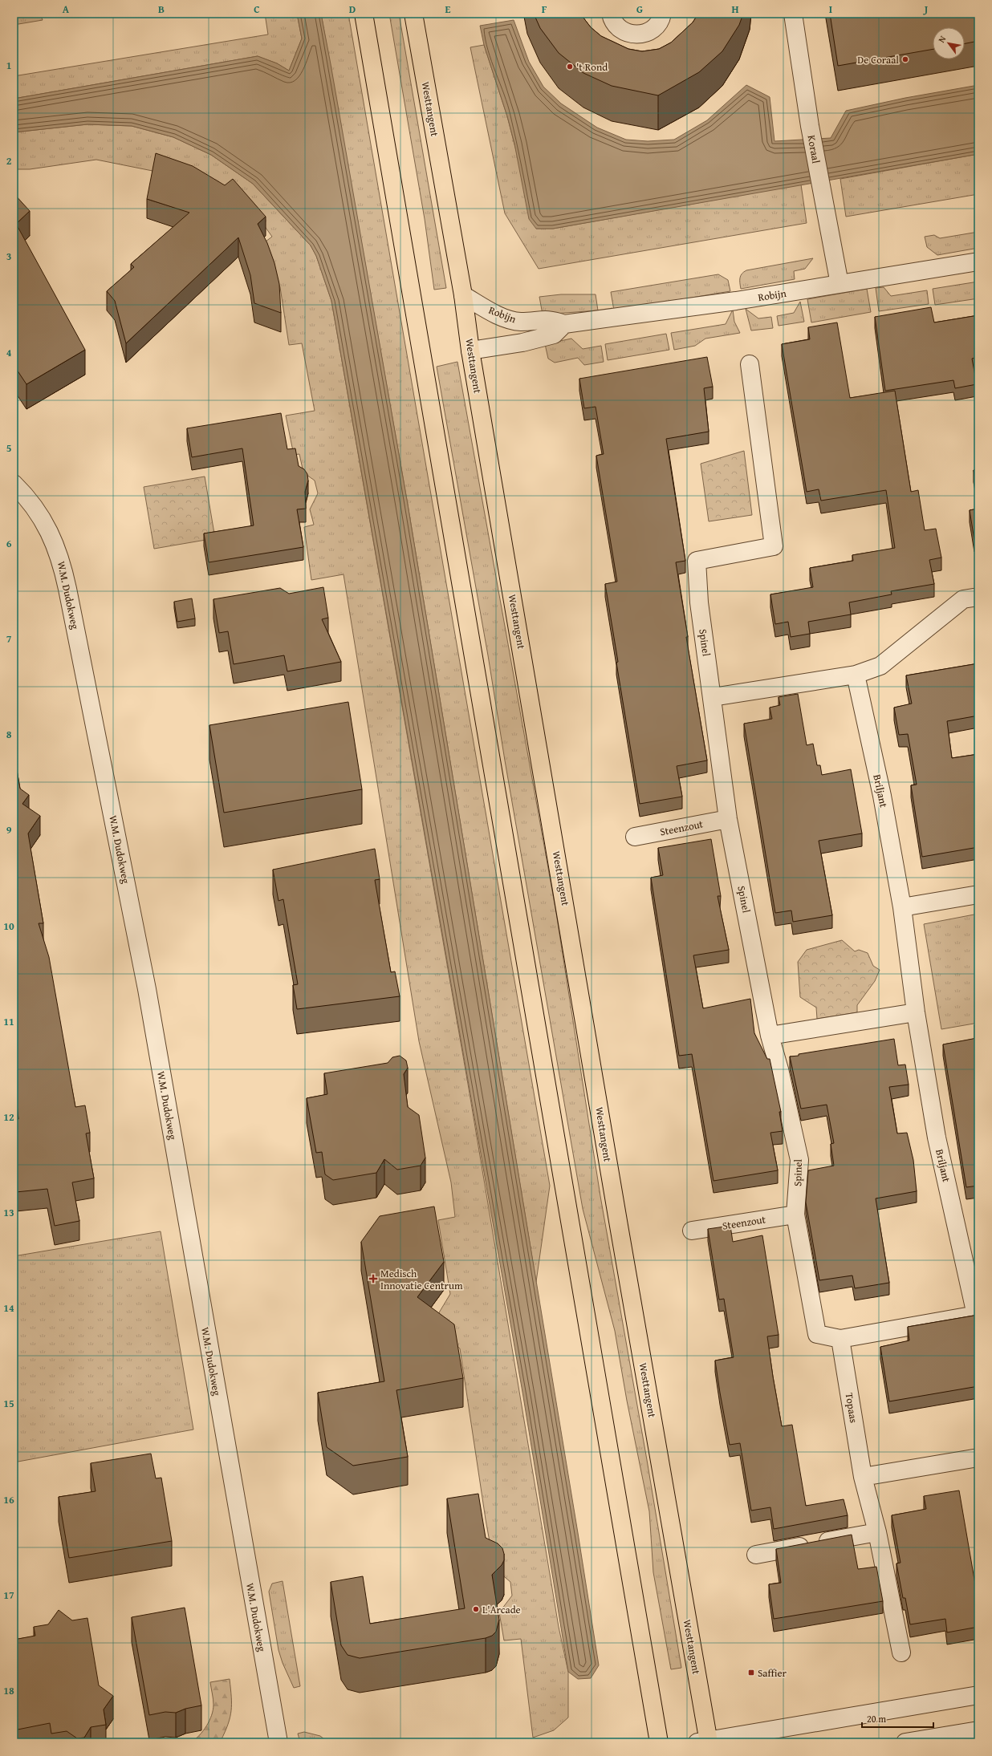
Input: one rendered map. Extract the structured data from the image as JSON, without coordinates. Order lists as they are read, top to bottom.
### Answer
{
  "streets": {
    "main road": ["Westtangent"],
    "street": [
      "Koraal",
      "Robijn",
      "W.M. Dudokweg",
      "Spinel",
      "Briljant",
      "Steenzout",
      "Topaas"
    ]
  },
  "crossings": [
    ["Westtangent", "Robijn"],
    ["Koraal", "Robijn"],
    ["Spinel", "Briljant"],
    ["Spinel", "Steenzout"],
    ["Spinel", "Topaas"]
  ],
  "places": {
    "other": ["De Coraal", "'t Rond", "L'Arcade"],
    "health": ["Medisch Innovatie Centrum"],
    "transit": ["Saffier"]
  },
  "scale_bar": "20 m",
  "north": "top left",
  "grid": {
    "columns": [
      "A",
      "B",
      "C",
      "D",
      "E",
      "F",
      "G",
      "H",
      "I",
      "J"
    ],
    "rows": [
      "1",
      "2",
      "3",
      "4",
      "5",
      "6",
      "7",
      "8",
      "9",
      "10",
      "11",
      "12",
      "13",
      "14",
      "15",
      "16",
      "17",
      "18"
    ]
  }
}
